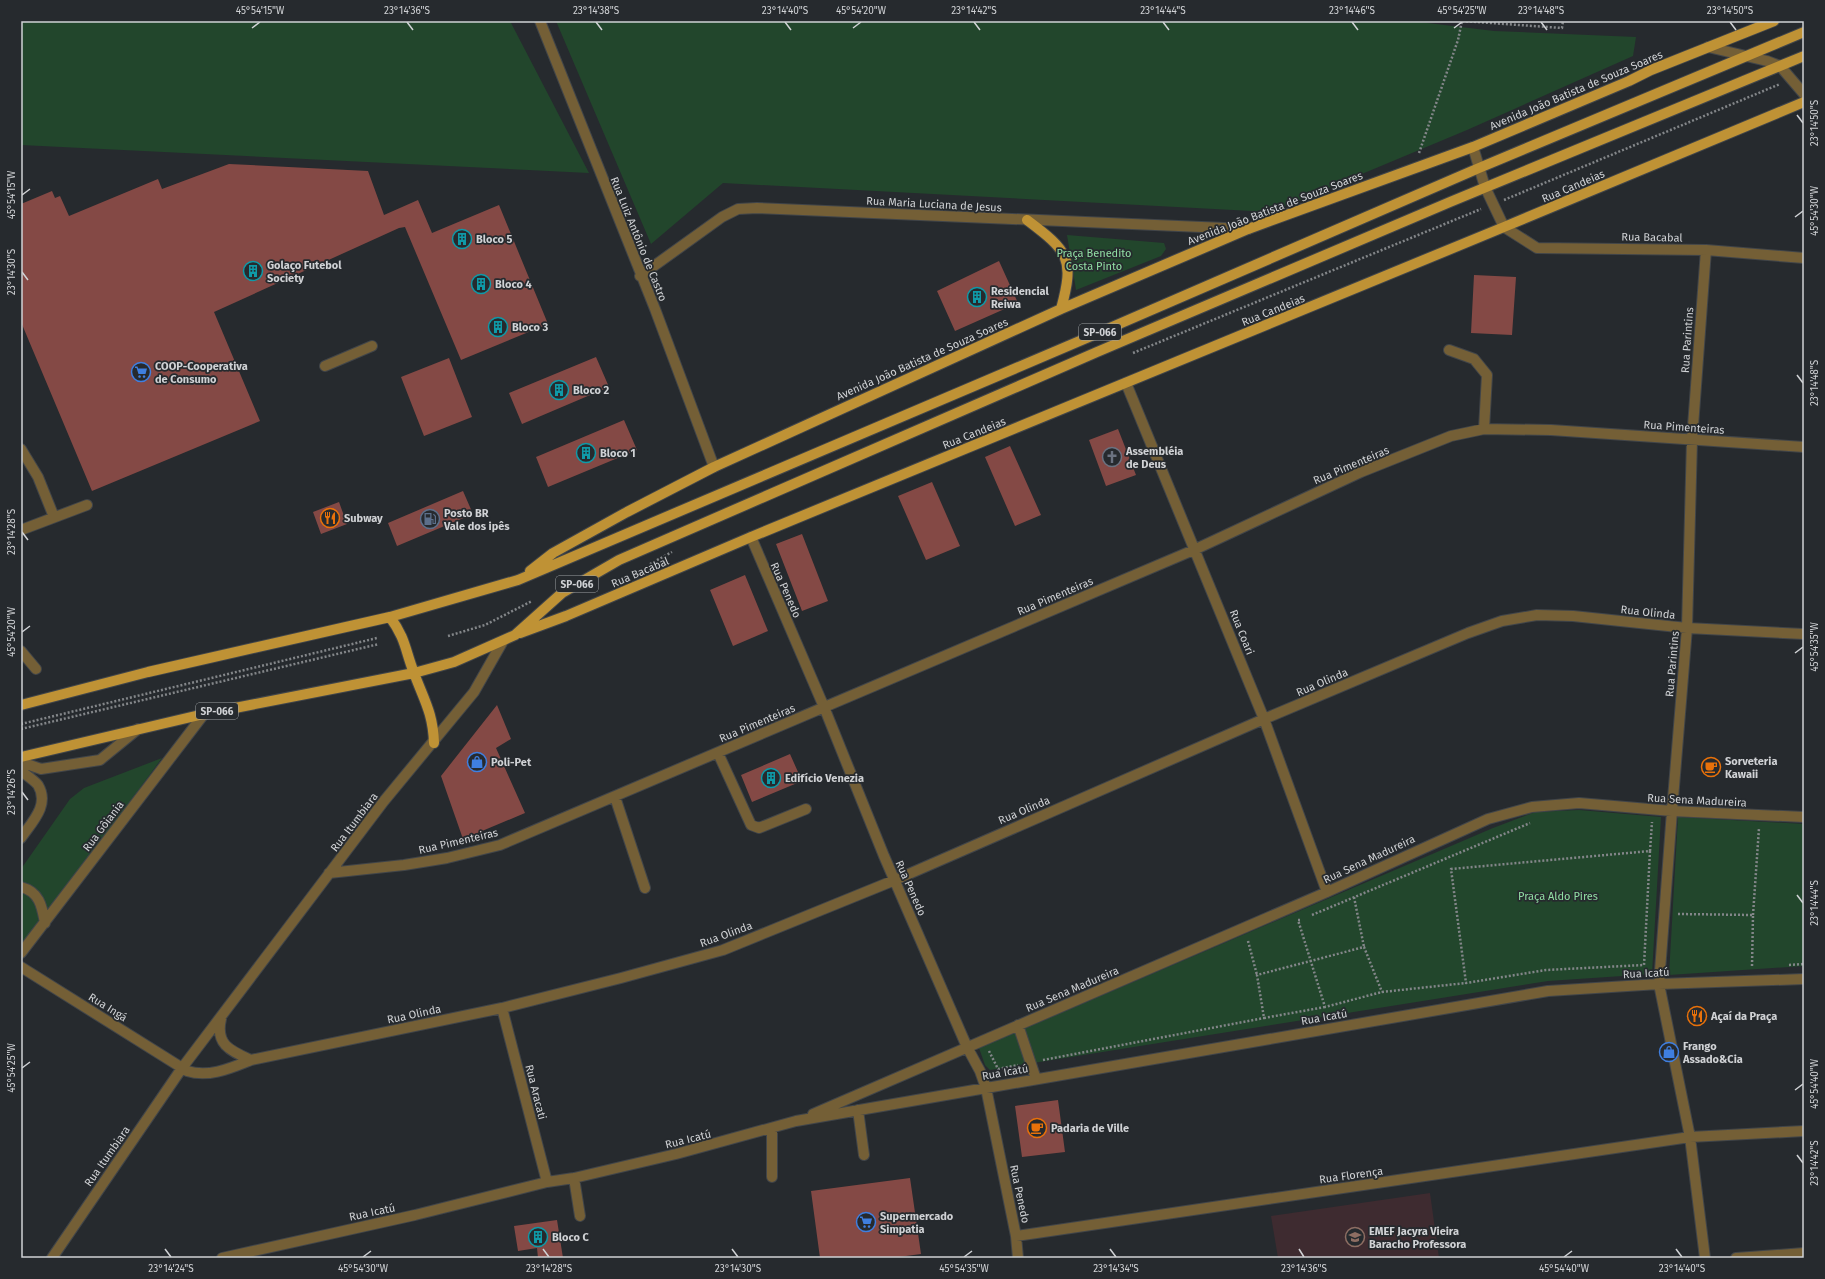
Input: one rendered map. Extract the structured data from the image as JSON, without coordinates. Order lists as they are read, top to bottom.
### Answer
{
  "streets": {
    "main road": [
      "Avenida João Batista de Souza Soares",
      "Rua Candeias",
      "Rua Bacabal",
      "SP-066"
    ],
    "street": [
      "Rua Maria Luciana de Jesus",
      "Rua Luiz Antônio de Castro",
      "Rua Parintins",
      "Rua Pimenteiras",
      "Rua Penedo",
      "Rua Olinda",
      "Rua Coari",
      "Rua Sena Madureira",
      "Rua Itumbiara",
      "Rua Gôiania",
      "Rua Icatú",
      "Rua Ingá",
      "Rua Aracati",
      "Rua Florença"
    ]
  },
  "crossings": [
    ["Avenida João Batista de Souza Soares", "Rua Maria Luciana de Jesus"],
    ["Avenida João Batista de Souza Soares", "Rua Luiz Antônio de Castro"],
    ["Avenida João Batista de Souza Soares", "SP-066"],
    ["Rua Candeias", "Rua Bacabal"],
    ["Rua Candeias", "Rua Penedo"],
    ["Rua Candeias", "Rua Coari"],
    ["Rua Maria Luciana de Jesus", "Rua Luiz Antônio de Castro"],
    ["Rua Bacabal", "SP-066"],
    ["Rua Bacabal", "Rua Parintins"],
    ["Rua Bacabal", "Rua Penedo"],
    ["SP-066", "Rua Itumbiara"],
    ["SP-066", "Rua Gôiania"],
    ["Rua Parintins", "Rua Pimenteiras"],
    ["Rua Parintins", "Rua Olinda"],
    ["Rua Parintins", "Rua Sena Madureira"],
    ["Rua Parintins", "Rua Icatú"],
    ["Rua Parintins", "Rua Florença"],
    ["Rua Pimenteiras", "Rua Penedo"],
    ["Rua Pimenteiras", "Rua Coari"],
    ["Rua Pimenteiras", "Rua Itumbiara"],
    ["Rua Penedo", "Rua Olinda"],
    ["Rua Penedo", "Rua Sena Madureira"],
    ["Rua Penedo", "Rua Icatú"],
    ["Rua Penedo", "Rua Florença"],
    ["Rua Olinda", "Rua Coari"],
    ["Rua Olinda", "Rua Ingá"],
    ["Rua Olinda", "Rua Aracati"],
    ["Rua Coari", "Rua Sena Madureira"],
    ["Rua Sena Madureira", "Rua Icatú"],
    ["Rua Itumbiara", "Rua Ingá"],
    ["Rua Icatú", "Rua Aracati"]
  ],
  "parks": ["Praça Benedito Costa Pinto", "Praça Aldo Pires"],
  "places": {
    "building": [
      "Bloco 5",
      "Golaço Futebol Society",
      "Bloco 4",
      "Residencial Reiwa",
      "Bloco 3",
      "Bloco 2",
      "Bloco 1",
      "Edifício Venezia",
      "Bloco C"
    ],
    "supermarket": ["COOP-Cooperativa de Consumo", "Supermercado Simpatia"],
    "church": ["Assembléia de Deus"],
    "restaurant": ["Subway", "Açaí da Praça"],
    "fuel station": ["Posto BR Vale dos ipês"],
    "shop": ["Poli-Pet", "Frango Assado&Cia"],
    "cafe": ["Sorveteria Kawaii", "Padaria de Ville"],
    "school or university": ["EMEF Jacyra Vieira Baracho Professora"]
  },
  "coordinates": [
    "45°54'15\"W",
    "23°14'36\"S",
    "23°14'38\"S",
    "23°14'40\"S",
    "45°54'20\"W",
    "23°14'42\"S",
    "23°14'44\"S",
    "23°14'46\"S",
    "45°54'25\"W",
    "23°14'48\"S",
    "23°14'50\"S",
    "45°54'30\"W",
    "23°14'30\"S",
    "23°14'28\"S",
    "45°54'35\"W",
    "23°14'26\"S",
    "45°54'40\"W",
    "23°14'24\"S",
    "23°14'34\"S"
  ]
}
